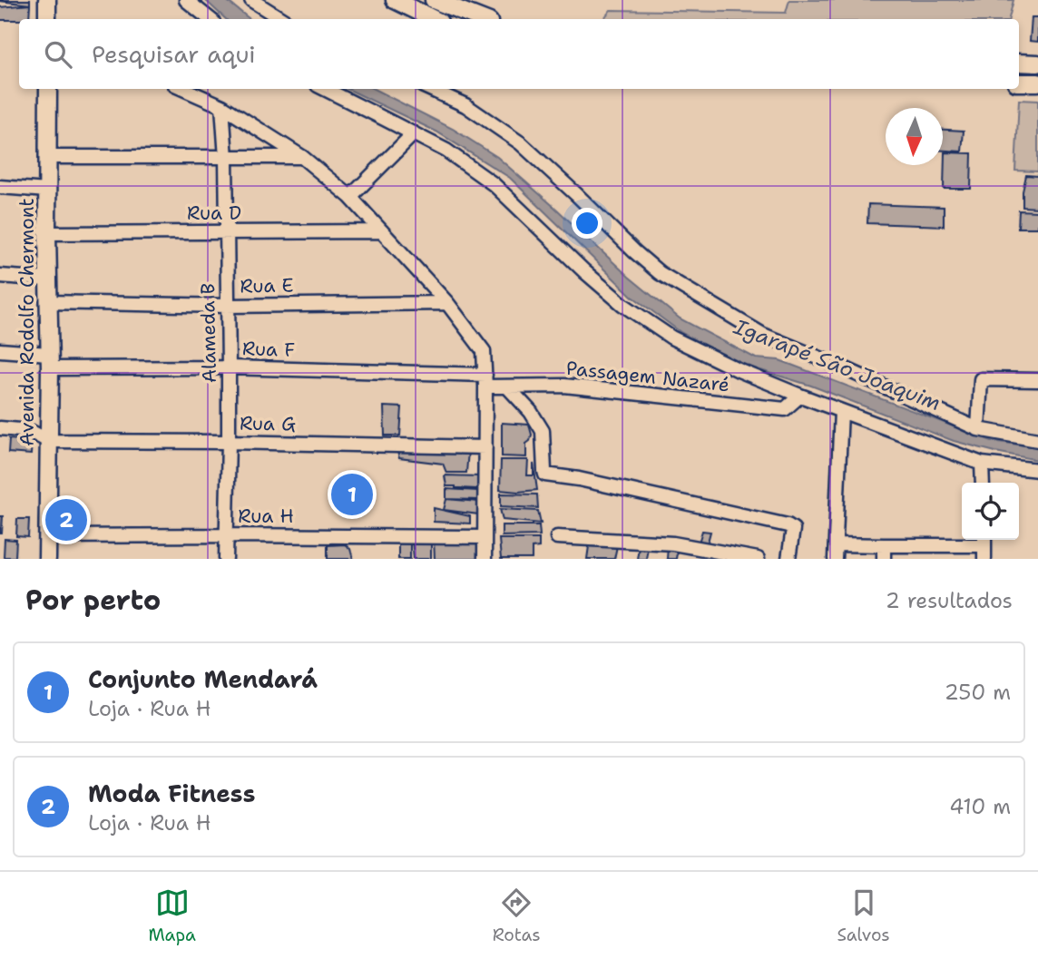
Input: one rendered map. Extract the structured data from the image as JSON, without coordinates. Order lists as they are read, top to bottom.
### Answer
{
  "streets": {
    "main road": ["Avenida Rodolfo Chermont"],
    "street": [
      "Rua D",
      "Rua E",
      "Alameda B",
      "Rua F",
      "Passagem Nazaré",
      "Rua G",
      "Rua H"
    ]
  },
  "crossings": [
    ["Rua D", "Avenida Rodolfo Chermont"],
    ["Rua D", "Alameda B"],
    ["Rua E", "Avenida Rodolfo Chermont"],
    ["Rua E", "Alameda B"],
    ["Avenida Rodolfo Chermont", "Rua F"],
    ["Avenida Rodolfo Chermont", "Rua G"],
    ["Avenida Rodolfo Chermont", "Rua H"],
    ["Alameda B", "Rua F"],
    ["Alameda B", "Rua G"],
    ["Alameda B", "Rua H"],
    ["Rua F", "Passagem Nazaré"]
  ],
  "water": ["Igarapé São Joaquim"],
  "north": "bottom",
  "page": {
    "search": "Pesquisar aqui",
    "pins": ["1", "2"],
    "heading": ["Por perto", "2 resultados"],
    "list": [
      {
        "mark": "1",
        "name": "Conjunto Mendará",
        "note": "Loja · Rua H",
        "value": "250 m"
      },
      {
        "mark": "2",
        "name": "Moda Fitness",
        "note": "Loja · Rua H",
        "value": "410 m"
      }
    ],
    "nav": ["Mapa", "Rotas", "Salvos"]
  }
}
